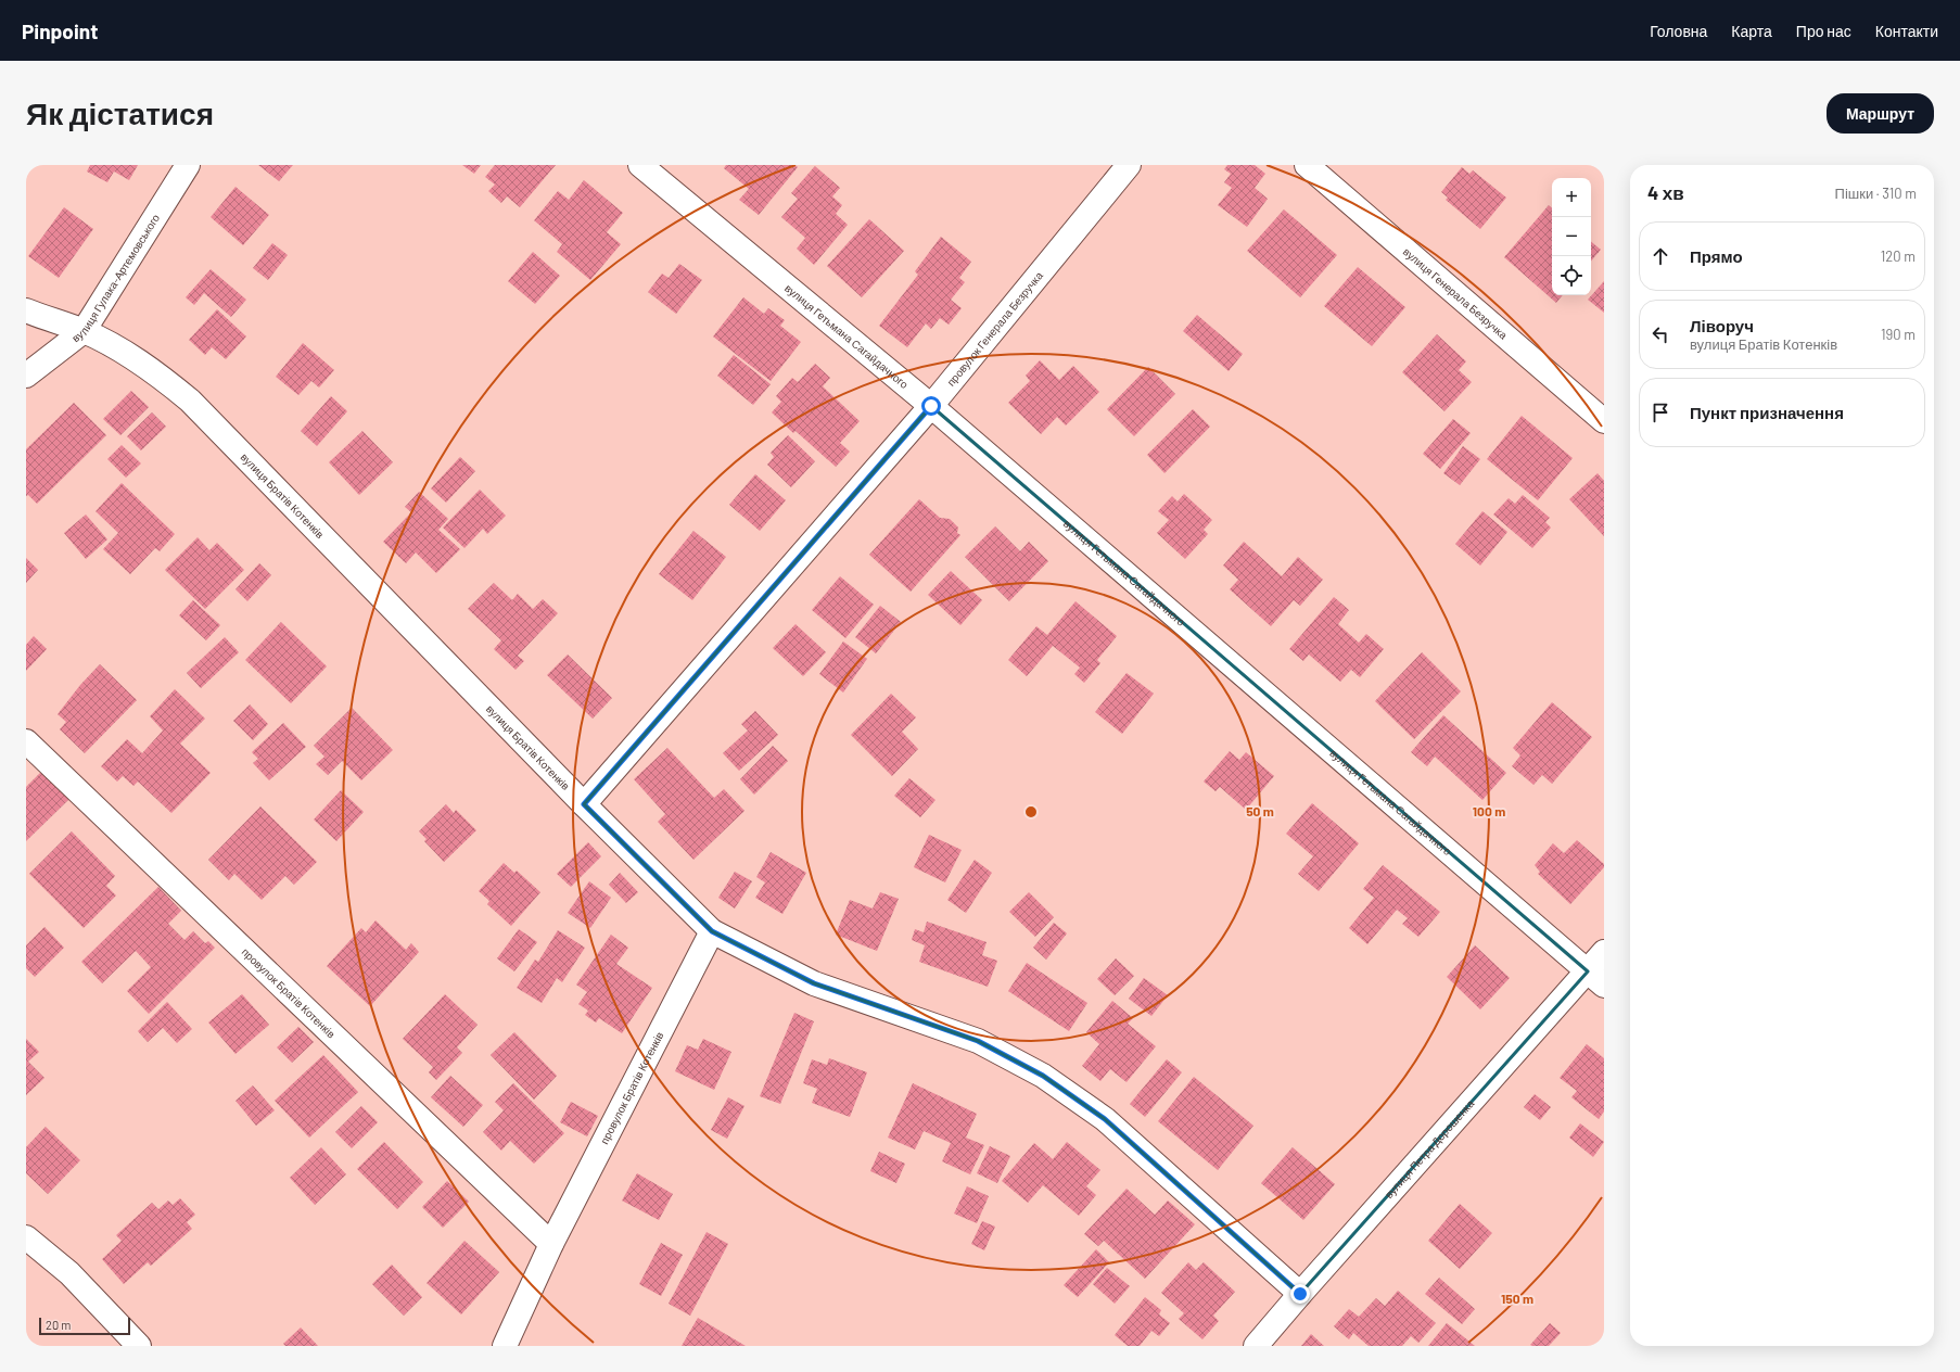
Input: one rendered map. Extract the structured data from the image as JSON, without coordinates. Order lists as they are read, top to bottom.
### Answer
{
  "streets": {
    "street": [
      "вулиця Гулака-Артемовського",
      "вулиця Генерала Безручка",
      "провулок Генерала Безручка",
      "вулиця Гетьмана Сагайдачного",
      "вулиця Братів Котенків",
      "провулок Братів Котенків",
      "вулиця Петра Дорошенка"
    ]
  },
  "crossings": [
    ["вулиця Гулака-Артемовського", "вулиця Братів Котенків"],
    ["провулок Генерала Безручка", "вулиця Гетьмана Сагайдачного"],
    ["провулок Генерала Безручка", "вулиця Братів Котенків"],
    ["вулиця Гетьмана Сагайдачного", "вулиця Петра Дорошенка"],
    ["вулиця Братів Котенків", "провулок Братів Котенків"],
    ["вулиця Братів Котенків", "вулиця Петра Дорошенка"]
  ],
  "scale_bar": "20 m",
  "page": {
    "header": "Pinpoint",
    "nav": [
      "Головна",
      "Карта",
      "Про нас",
      "Контакти"
    ],
    "buttons": "Маршрут",
    "title": "Як дістатися",
    "heading": ["4 хв", "Пішки · 310 m"],
    "map_buttons": ["+", "−"],
    "list": [
      ["Прямо", "120 m"],
      ["Ліворуч", "вулиця Братів Котенків", "190 m"],
      "Пункт призначення"
    ],
    "scale": "20 m"
  },
  "rings": ["50 m", "100 m", "150 m"]
}
